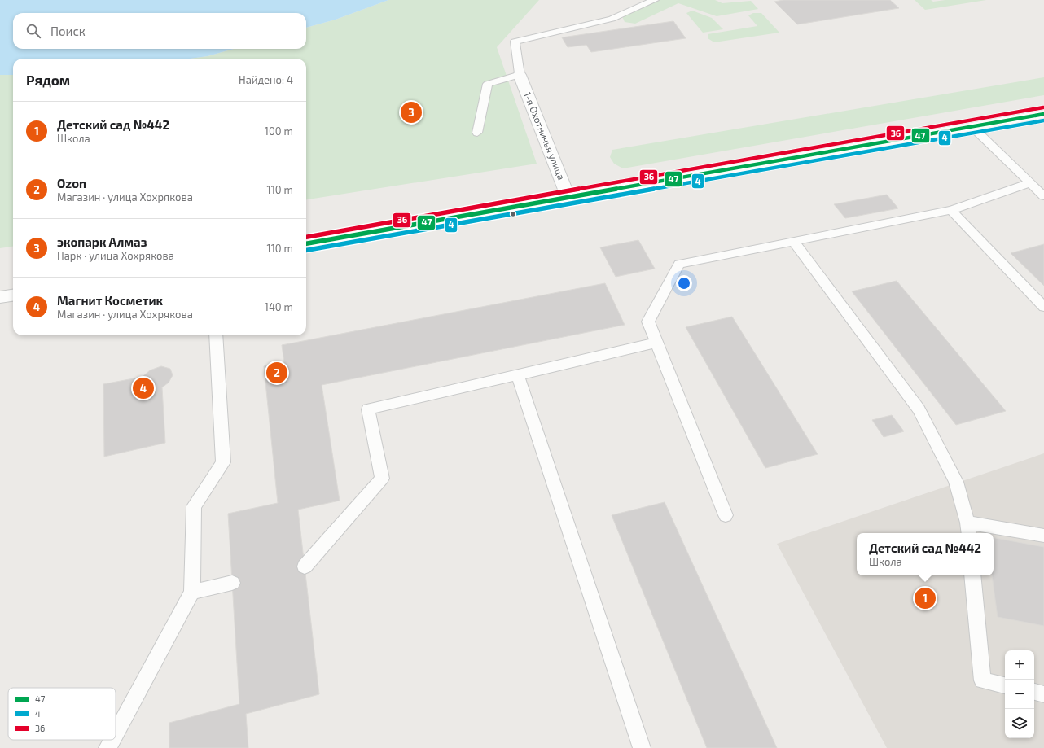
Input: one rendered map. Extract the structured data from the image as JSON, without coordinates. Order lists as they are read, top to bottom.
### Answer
{
  "streets": {
    "main road": ["1-я Охотничья улица"]
  },
  "lines": ["transit line 36", "transit line 47", "transit line 4"],
  "legend": ["47", "4", "36"],
  "page": {
    "search": "Поиск",
    "heading": ["Рядом", "Найдено: 4"],
    "pins": [
      "3",
      "2",
      "4",
      "1"
    ],
    "list": [
      {
        "mark": "1",
        "name": "Детский сад №442",
        "note": "Школа",
        "value": "100 m"
      },
      {
        "mark": "2",
        "name": "Ozon",
        "note": "Магазин · улица Хохрякова",
        "value": "110 m"
      },
      {
        "mark": "3",
        "name": "экопарк Алмаз",
        "note": "Парк · улица Хохрякова",
        "value": "110 m"
      },
      {
        "mark": "4",
        "name": "Магнит Косметик",
        "note": "Магазин · улица Хохрякова",
        "value": "140 m"
      }
    ],
    "popup": ["Детский сад №442", "Школа"],
    "map_buttons": ["+", "−"]
  }
}
